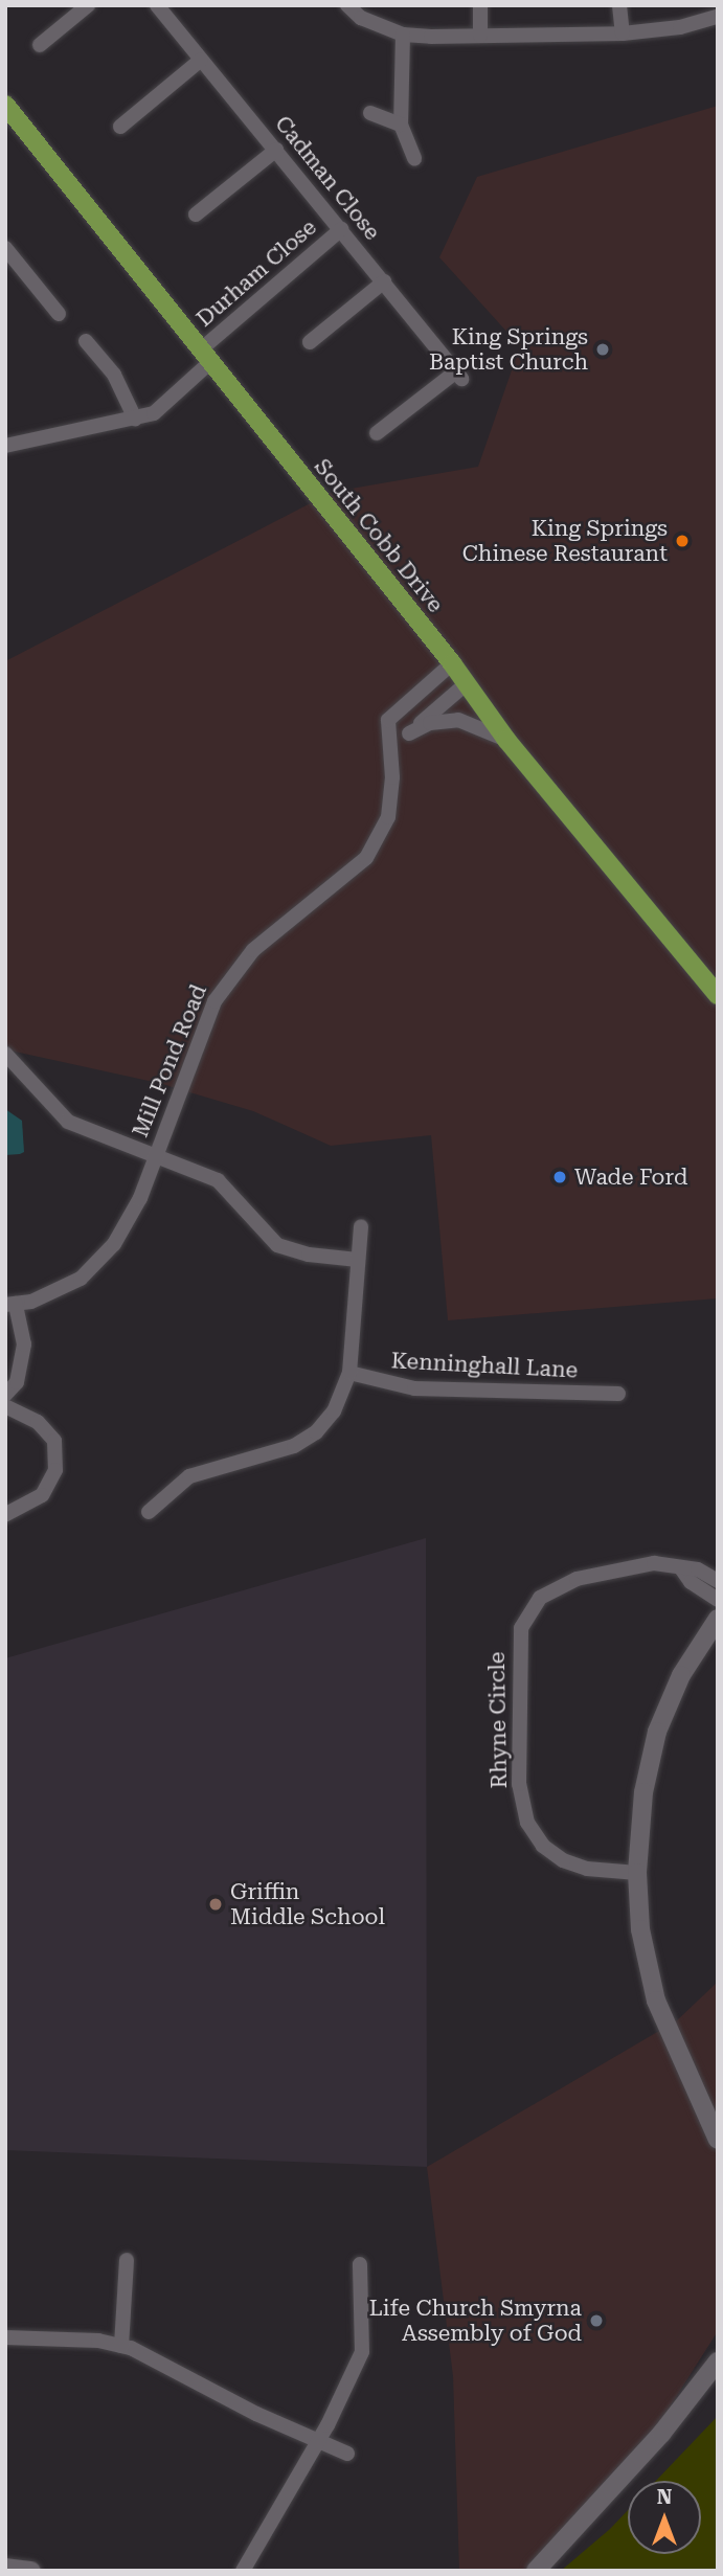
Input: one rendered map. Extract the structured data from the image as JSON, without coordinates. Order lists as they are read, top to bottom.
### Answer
{
  "streets": {
    "main road": ["South Cobb Drive"],
    "street": [
      "Cadman Close",
      "Durham Close",
      "Mill Pond Road",
      "Kenninghall Lane",
      "Rhyne Circle"
    ]
  },
  "crossings": [
    ["Cadman Close", "Durham Close"],
    ["Durham Close", "South Cobb Drive"],
    ["South Cobb Drive", "Mill Pond Road"]
  ],
  "places": [
    "King Springs Baptist Church",
    "King Springs Chinese Restaurant",
    "Wade Ford",
    "Griffin Middle School",
    "Life Church Smyrna Assembly of God"
  ],
  "north": "top"
}
